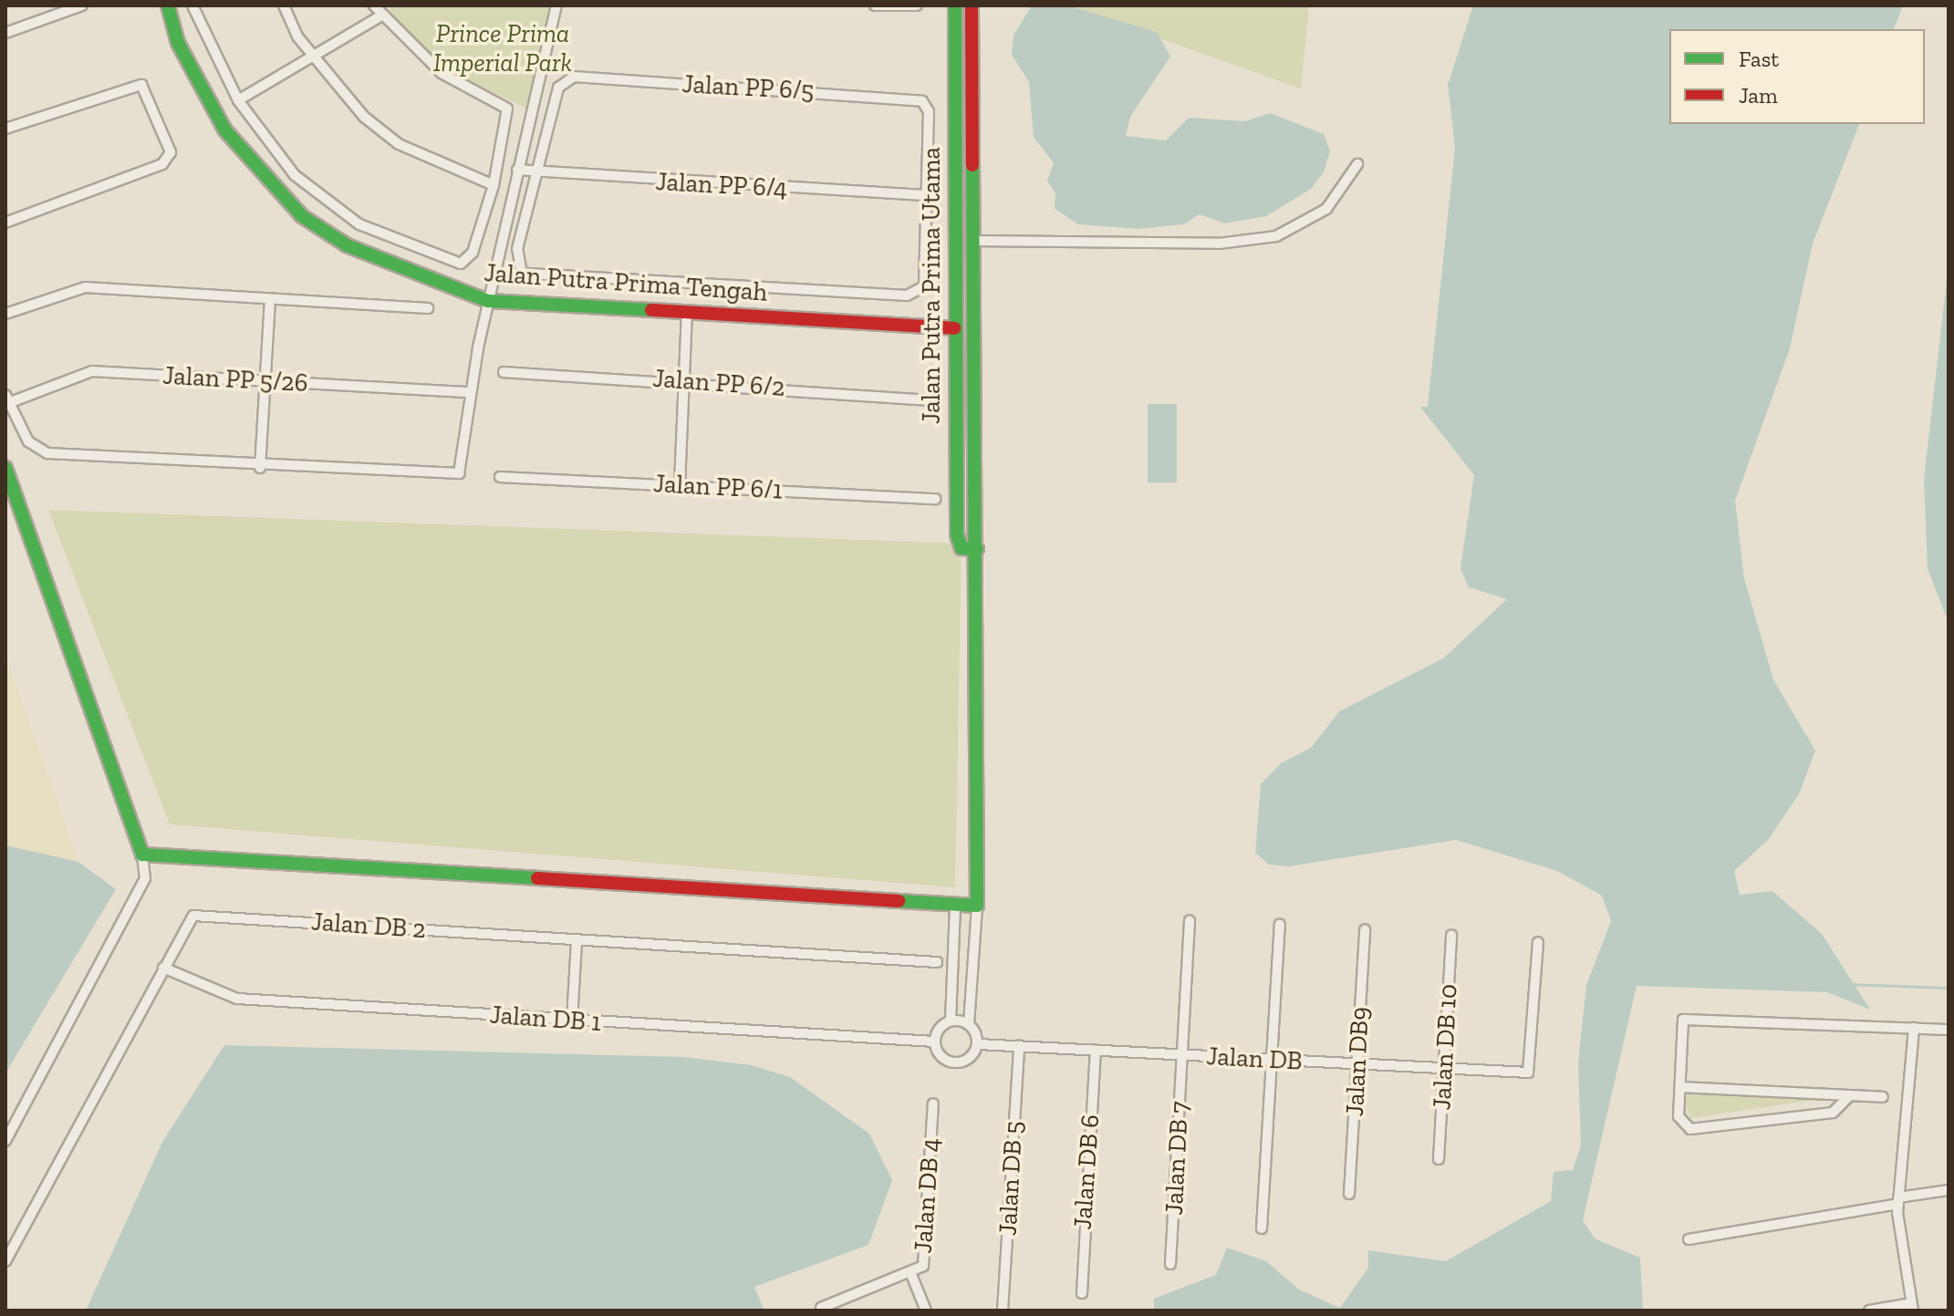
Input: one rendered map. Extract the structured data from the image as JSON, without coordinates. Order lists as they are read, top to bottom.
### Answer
{
  "streets": {
    "street": [
      "Jalan PP 6/5",
      "Jalan PP 6/4",
      "Jalan Putra Prima Tengah",
      "Jalan Putra Prima Utama",
      "Jalan PP 5/26",
      "Jalan PP 6/2",
      "Jalan PP 6/1",
      "Jalan DB 2",
      "Jalan DB 1",
      "Jalan DB 10",
      "Jalan DB",
      "Jalan DB9",
      "Jalan DB 7",
      "Jalan DB 6",
      "Jalan DB 5",
      "Jalan DB 4"
    ]
  },
  "crossings": [
    ["Jalan PP 6/5", "Jalan PP 6/4"],
    ["Jalan Putra Prima Tengah", "Jalan Putra Prima Utama"],
    ["Jalan DB 2", "Jalan DB 1"],
    ["Jalan DB 1", "Jalan DB"],
    ["Jalan DB 10", "Jalan DB"],
    ["Jalan DB", "Jalan DB9"],
    ["Jalan DB", "Jalan DB 7"],
    ["Jalan DB", "Jalan DB 6"],
    ["Jalan DB", "Jalan DB 5"]
  ],
  "parks": ["Prince Prima Imperial Park"],
  "legend": ["Fast", "Jam"]
}
